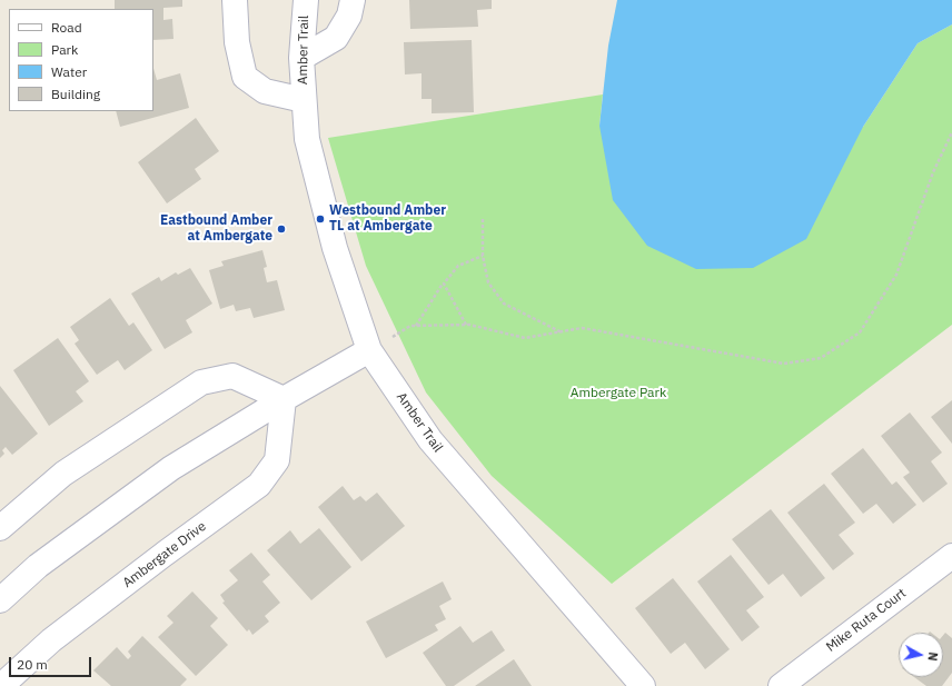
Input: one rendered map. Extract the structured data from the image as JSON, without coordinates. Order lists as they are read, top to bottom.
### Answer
{
  "streets": {
    "street": ["Amber Trail", "Ambergate Drive", "Mike Ruta Court"]
  },
  "parks": ["Ambergate Park"],
  "places": ["Westbound Amber TL at Ambergate", "Eastbound Amber at Ambergate"],
  "legend": [
    "Road",
    "Park",
    "Water",
    "Building"
  ],
  "scale_bar": "20 m",
  "north": "right"
}
